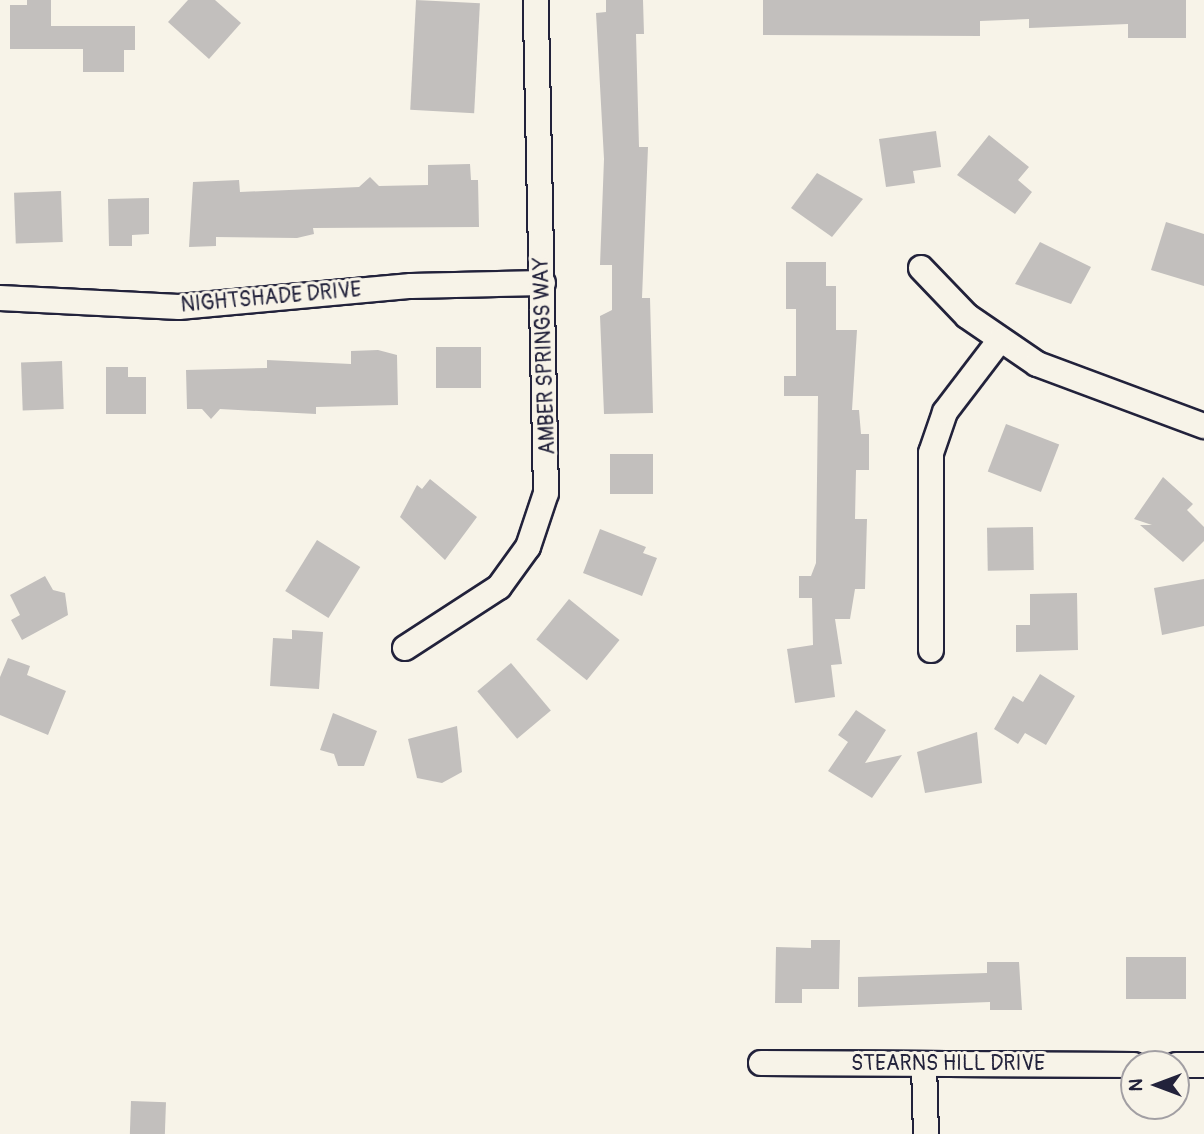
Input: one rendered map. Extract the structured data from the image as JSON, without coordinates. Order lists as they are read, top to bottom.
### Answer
{
  "streets": {
    "street": ["NIGHTSHADE DRIVE", "AMBER SPRINGS WAY", "STEARNS HILL DRIVE"]
  },
  "crossings": [
    ["NIGHTSHADE DRIVE", "AMBER SPRINGS WAY"]
  ],
  "north": "left"
}
